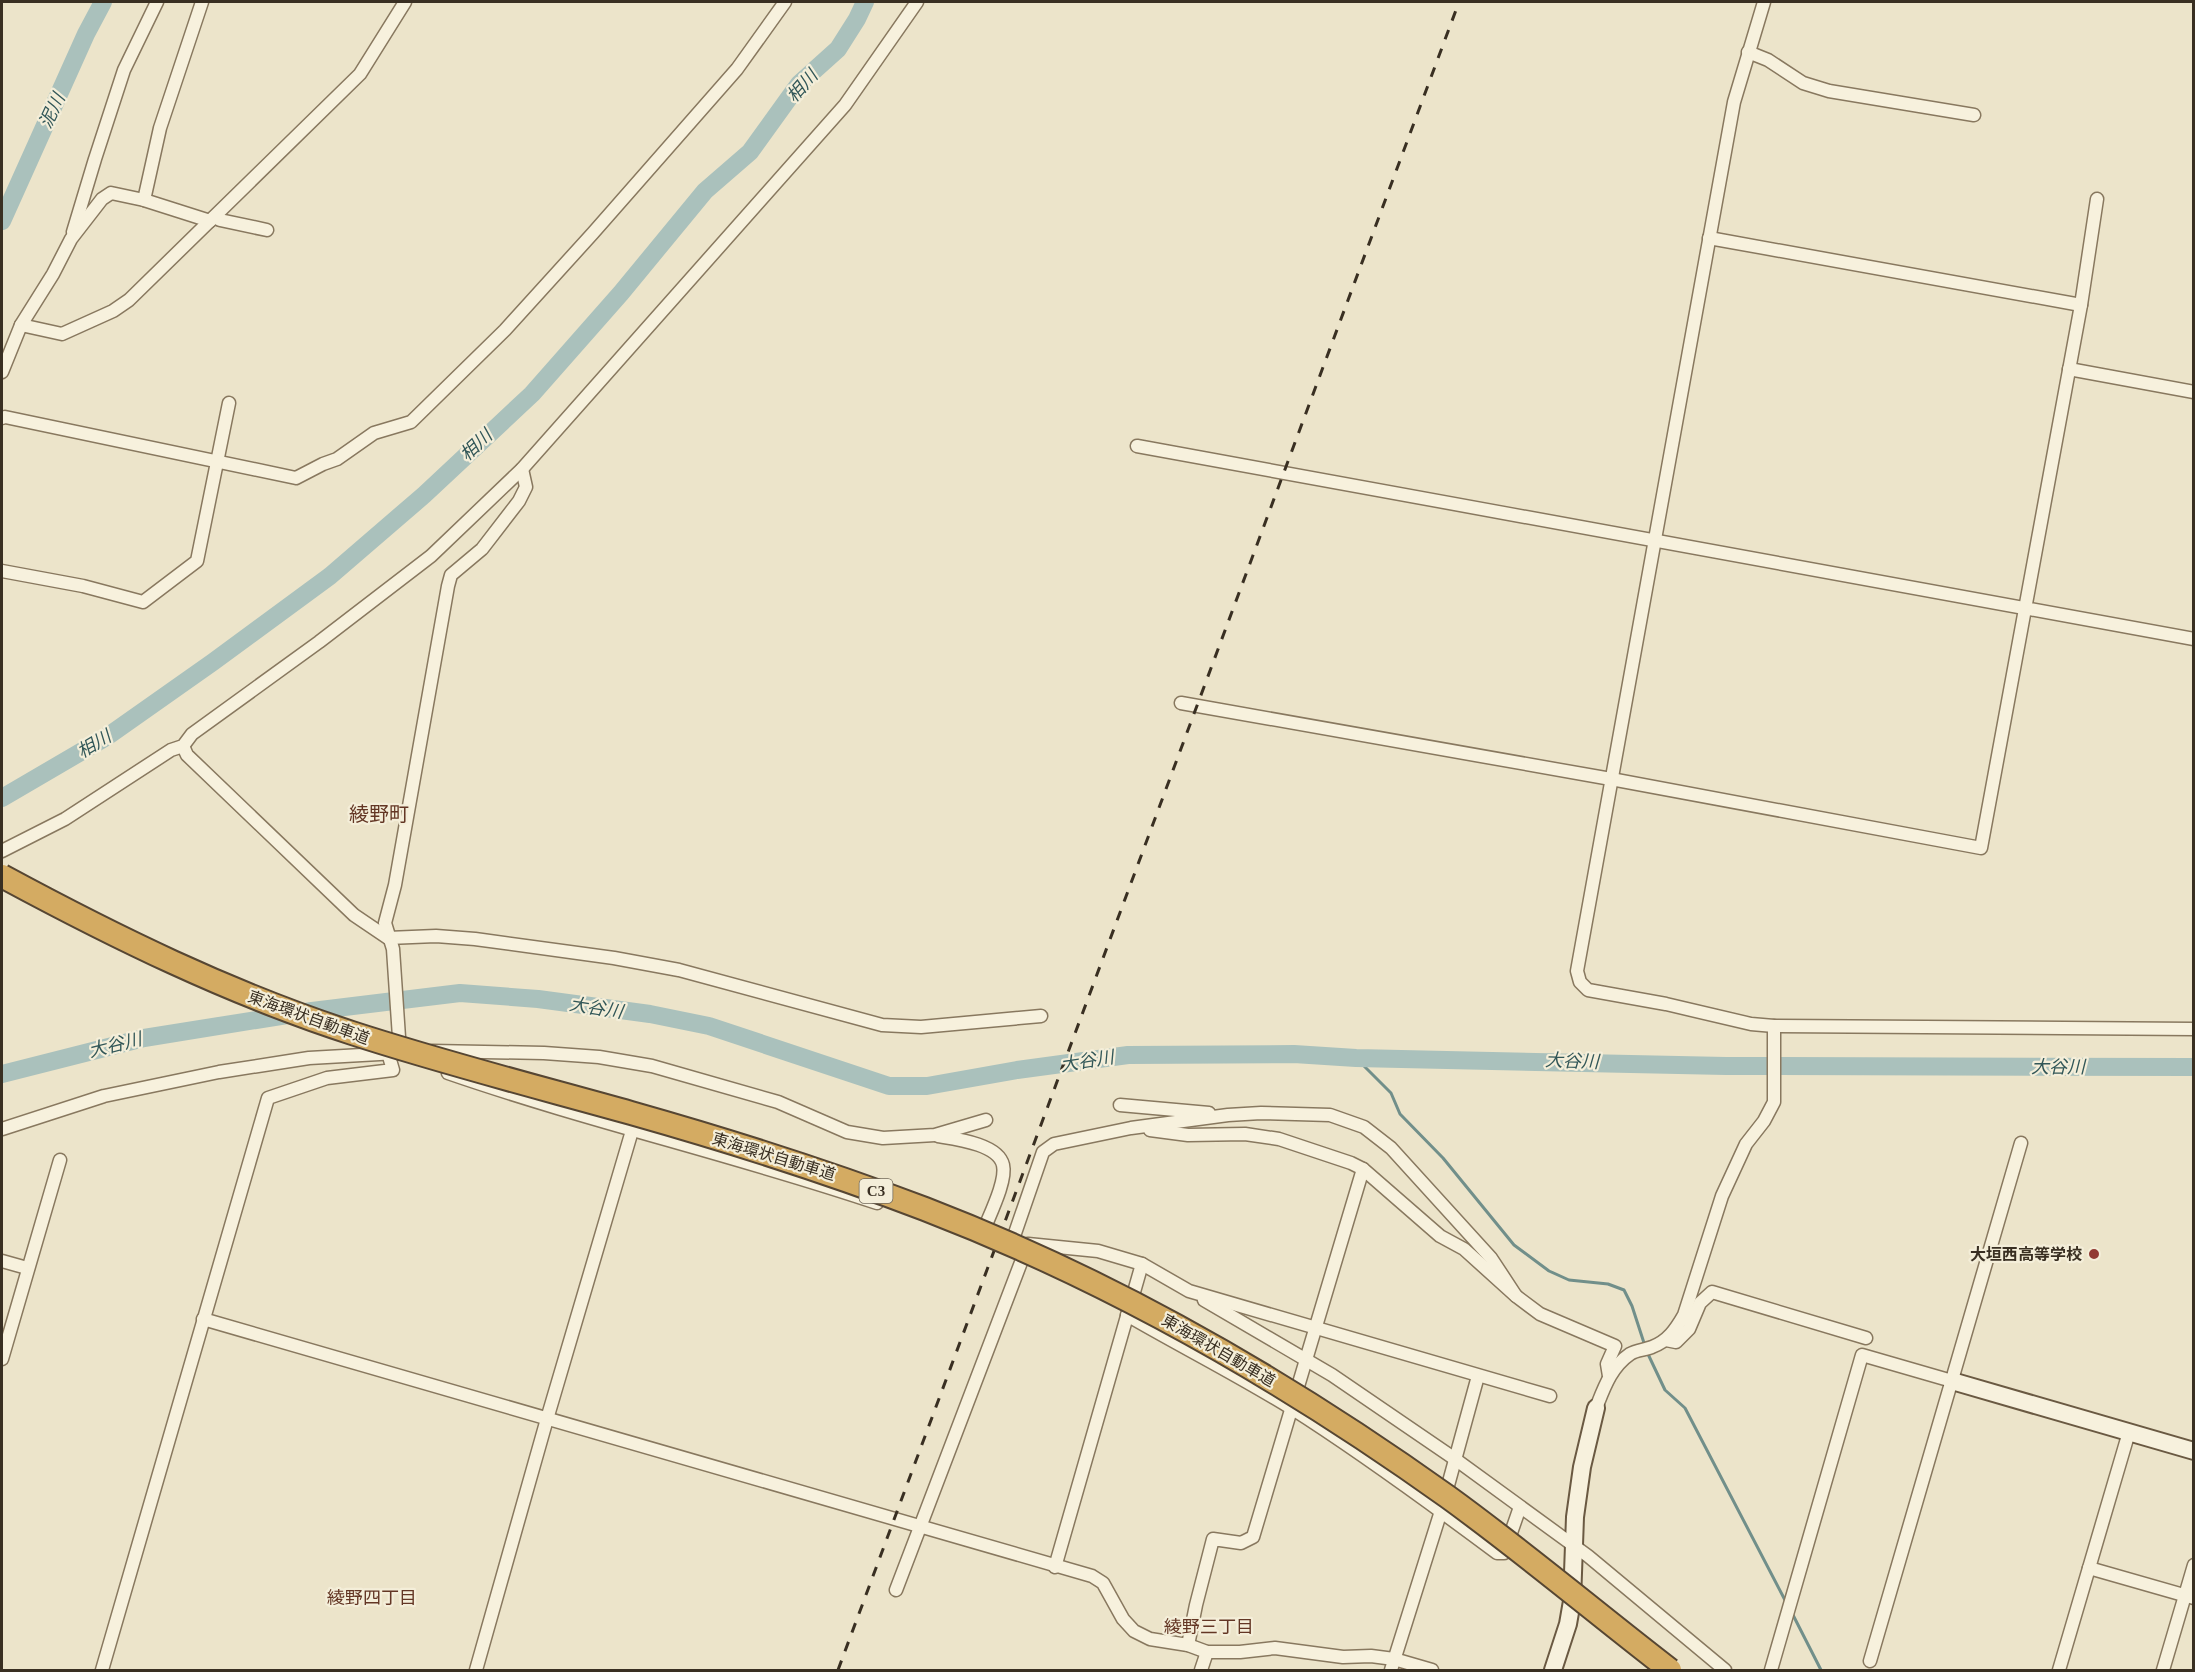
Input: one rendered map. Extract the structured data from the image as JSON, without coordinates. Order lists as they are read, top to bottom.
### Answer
{
  "streets": {
    "highway": ["東海環状自動車道", "C3"]
  },
  "districts": ["綾野町", "綾野四丁目", "綾野三丁目"],
  "water": ["相川", "泥川", "大谷川"],
  "places": ["大垣西高等学校"]
}
